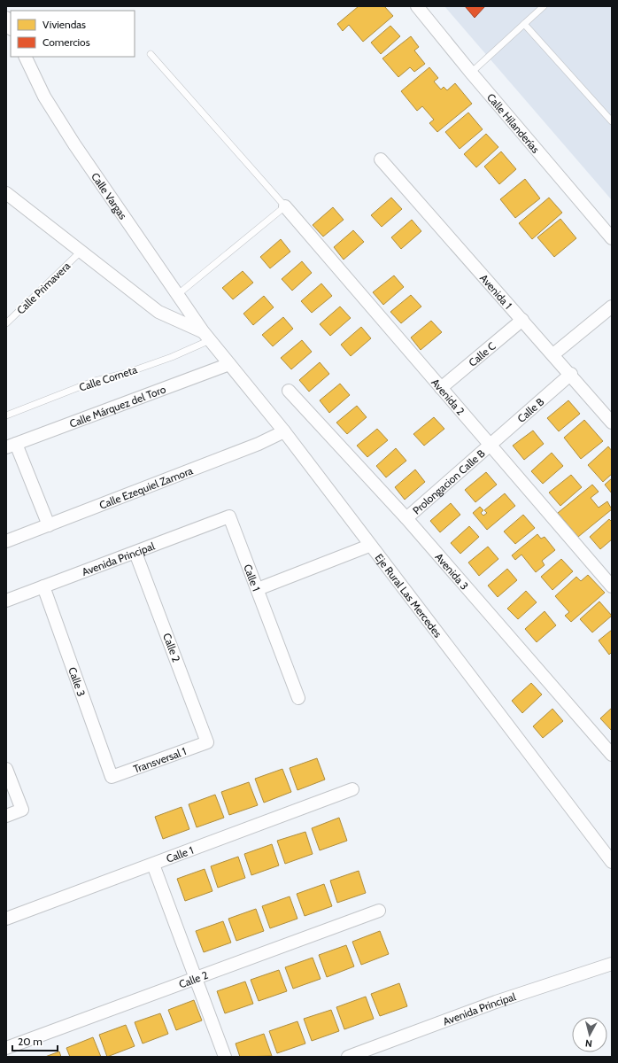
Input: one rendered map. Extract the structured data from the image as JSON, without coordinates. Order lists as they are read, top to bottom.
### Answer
{
  "streets": {
    "street": [
      "Calle Hilanderías",
      "Calle Vargas",
      "Avenida 1",
      "Calle C",
      "Avenida 2",
      "Calle Márquez del Toro",
      "Calle B",
      "Prolongacion Calle B",
      "Calle Ezequiel Zamora",
      "Avenida Principal",
      "Avenida 3",
      "Calle 1",
      "Eje Rural Las Mercedes",
      "Calle 2",
      "Calle 3",
      "Transversal 1"
    ],
    "lane": ["Calle Primavera", "Calle Corneta"]
  },
  "crossings": [
    ["Calle Vargas", "Calle Corneta"],
    ["Calle Vargas", "Eje Rural Las Mercedes"],
    ["Avenida 1", "Calle C"],
    ["Avenida 1", "Calle B"],
    ["Calle C", "Avenida 2"],
    ["Calle Corneta", "Eje Rural Las Mercedes"],
    ["Avenida 2", "Calle B"],
    ["Avenida 2", "Prolongacion Calle B"],
    ["Calle Márquez del Toro", "Eje Rural Las Mercedes"],
    ["Calle B", "Prolongacion Calle B"],
    ["Prolongacion Calle B", "Avenida 3"],
    ["Calle Ezequiel Zamora", "Eje Rural Las Mercedes"],
    ["Avenida Principal", "Calle 1"],
    ["Avenida Principal", "Calle 2"],
    ["Avenida Principal", "Calle 3"],
    ["Calle 2", "Transversal 1"],
    ["Calle 3", "Transversal 1"]
  ],
  "legend": ["Viviendas", "Comercios"],
  "scale_bar": "20 m",
  "north": "bottom"
}
